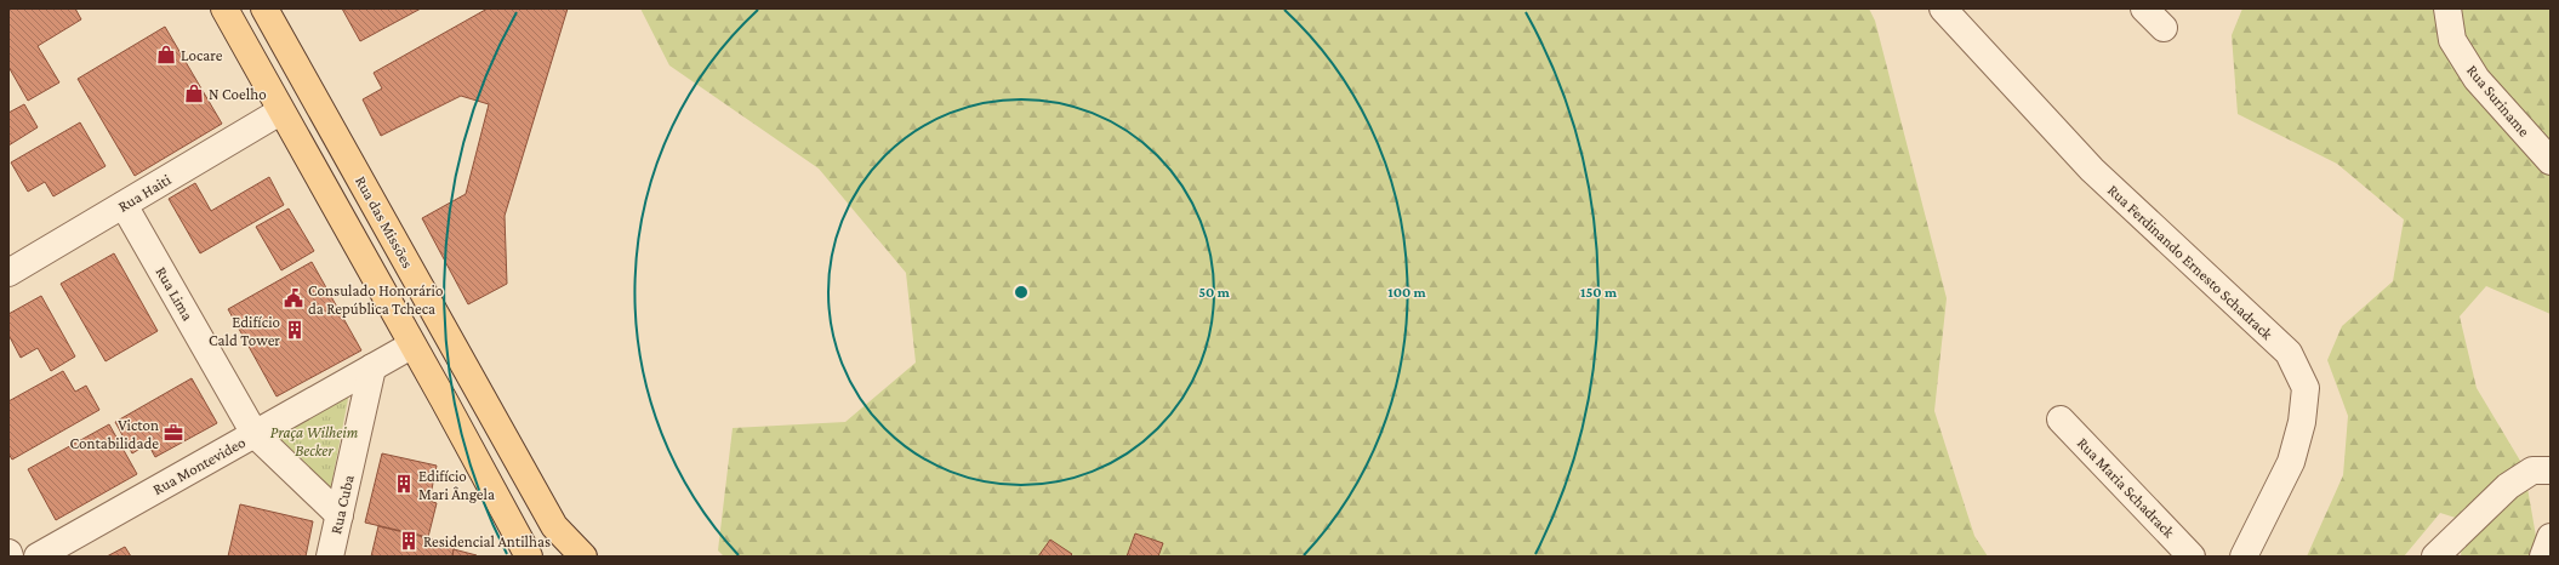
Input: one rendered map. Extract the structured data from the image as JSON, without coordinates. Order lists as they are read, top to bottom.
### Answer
{
  "streets": {
    "main road": ["Rua das Missões"],
    "street": [
      "Rua Suriname",
      "Rua Haiti",
      "Rua Ferdinando Ernesto Schadrack",
      "Rua Lima",
      "Rua Montevideo",
      "Rua Maria Schadrack",
      "Rua Cuba"
    ]
  },
  "crossings": [
    ["Rua Haiti", "Rua Lima"],
    ["Rua Lima", "Rua Montevideo"],
    ["Rua Lima", "Rua Cuba"],
    ["Rua Montevideo", "Rua Cuba"]
  ],
  "parks": ["Praça Wilheim Becker"],
  "places": {
    "shop": ["Locare", "N Coelho"],
    "public building": ["Consulado Honorário da República Tcheca"],
    "building": ["Edifício Cald Tower", "Edifício Mari Ângela", "Residencial Antilhas"],
    "office": ["Victon Contabilidade"]
  },
  "rings": ["50 m", "100 m", "150 m"]
}
